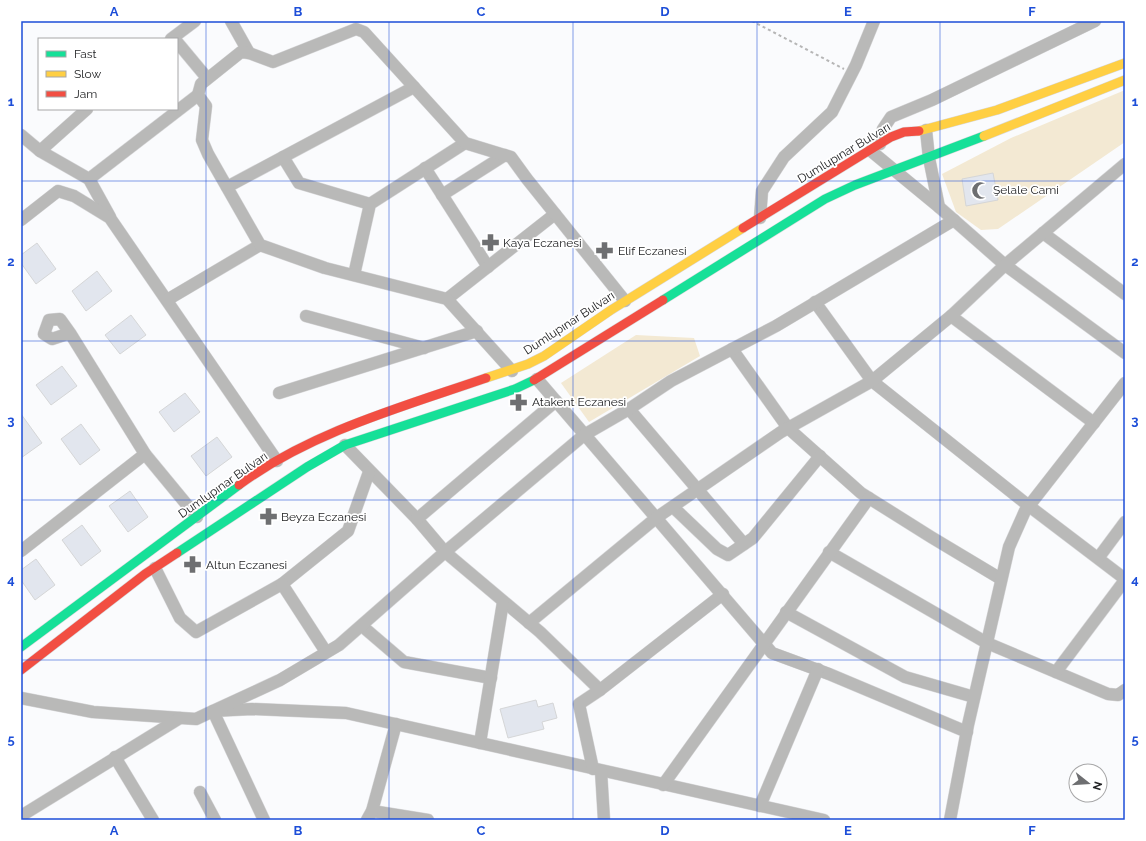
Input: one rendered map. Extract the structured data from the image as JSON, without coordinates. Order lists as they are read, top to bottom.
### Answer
{
  "streets": {
    "main road": ["Dumlupınar Bulvarı"]
  },
  "places": {
    "mosque": ["Şelale Cami"],
    "pharmacy": [
      "Kaya Eczanesi",
      "Elif Eczanesi",
      "Atakent Eczanesi",
      "Beyza Eczanesi",
      "Altun Eczanesi"
    ]
  },
  "legend": ["Fast", "Slow", "Jam"],
  "north": "right",
  "grid": {
    "columns": [
      "A",
      "B",
      "C",
      "D",
      "E",
      "F"
    ],
    "rows": [
      "1",
      "2",
      "3",
      "4",
      "5"
    ]
  }
}
